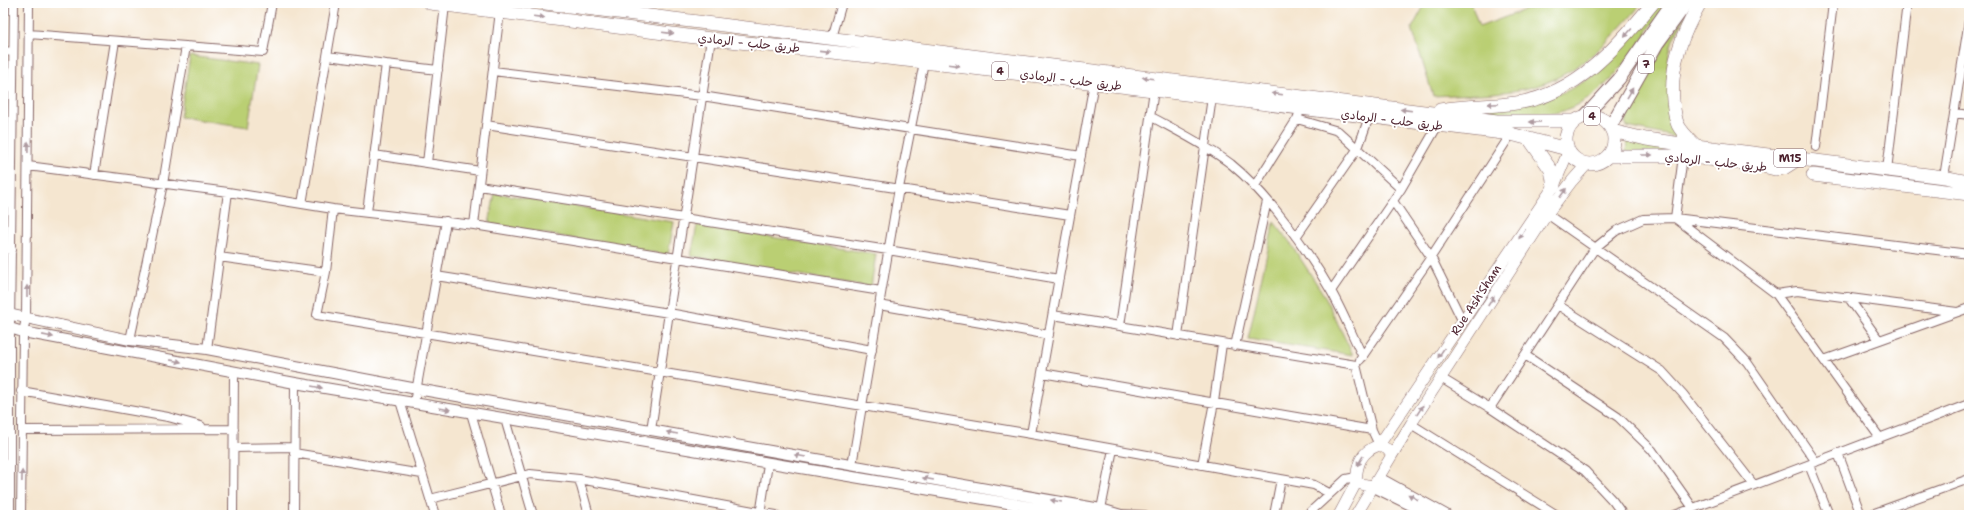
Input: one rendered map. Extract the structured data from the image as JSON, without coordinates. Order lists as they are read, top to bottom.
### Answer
{
  "streets": {
    "highway": ["طريق حلب - الرمادي", "4", "M15"],
    "main road": ["7", "Rue Ash'Sham"]
  },
  "crossings": [
    ["طريق حلب - الرمادي", "7"],
    ["طريق حلب - الرمادي", "4"],
    ["طريق حلب - الرمادي", "Rue Ash'Sham"],
    ["7", "4"],
    ["7", "Rue Ash'Sham"],
    ["4", "Rue Ash'Sham"]
  ]
}
